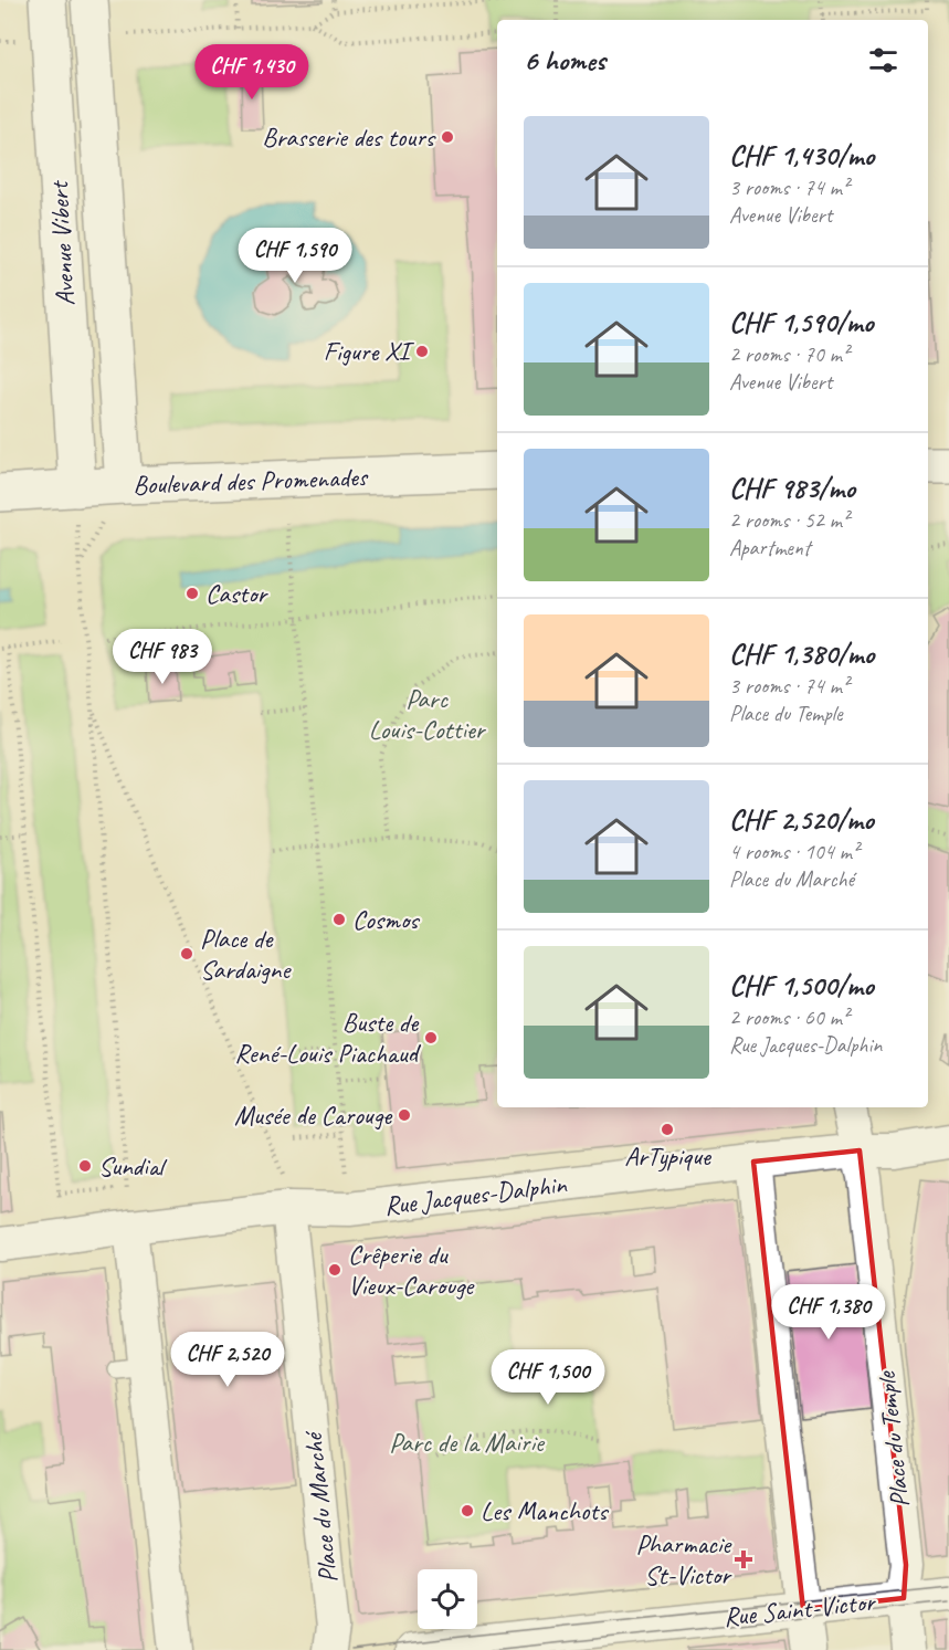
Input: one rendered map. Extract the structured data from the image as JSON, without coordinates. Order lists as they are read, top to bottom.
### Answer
{
  "streets": {
    "main road": ["Avenue Vibert", "Boulevard des Promenades"],
    "street": [
      "Rue Jacques-Dalphin",
      "Place du Temple",
      "Place du Marché",
      "Rue Saint-Victor"
    ]
  },
  "crossings": [
    ["Avenue Vibert", "Boulevard des Promenades"],
    ["Rue Jacques-Dalphin", "Place du Temple"],
    ["Rue Jacques-Dalphin", "Place du Marché"],
    ["Place du Temple", "Rue Saint-Victor"]
  ],
  "parks": ["Parc Louis-Cottier", "Parc de la Mairie"],
  "places": {
    "other": [
      "Brasserie des tours",
      "Figure XI",
      "Castor",
      "Cosmos",
      "Place de Sardaigne",
      "Buste de René-Louis Piachaud",
      "Musée de Carouge",
      "ArTypique",
      "Sundial",
      "Crêperie du Vieux-Carouge",
      "Les Manchots"
    ],
    "health": ["Pharmacie St-Victor"]
  },
  "page": {
    "heading": "6 homes",
    "price": [
      "CHF 1,430",
      "CHF 1,590",
      "CHF 983",
      "CHF 1,380",
      "CHF 2,520",
      "CHF 1,500"
    ],
    "list": [
      {
        "name": "CHF 1,430/mo",
        "note": "3 rooms · 74 m² · Avenue Vibert"
      },
      {
        "name": "CHF 1,590/mo",
        "note": "2 rooms · 70 m² · Avenue Vibert"
      },
      {
        "name": "CHF 983/mo",
        "note": "2 rooms · 52 m² · Apartment"
      },
      {
        "name": "CHF 1,380/mo",
        "note": "3 rooms · 74 m² · Place du Temple"
      },
      {
        "name": "CHF 2,520/mo",
        "note": "4 rooms · 104 m² · Place du Marché"
      },
      {
        "name": "CHF 1,500/mo",
        "note": "2 rooms · 60 m² · Rue Jacques-Dalphin"
      }
    ]
  }
}
